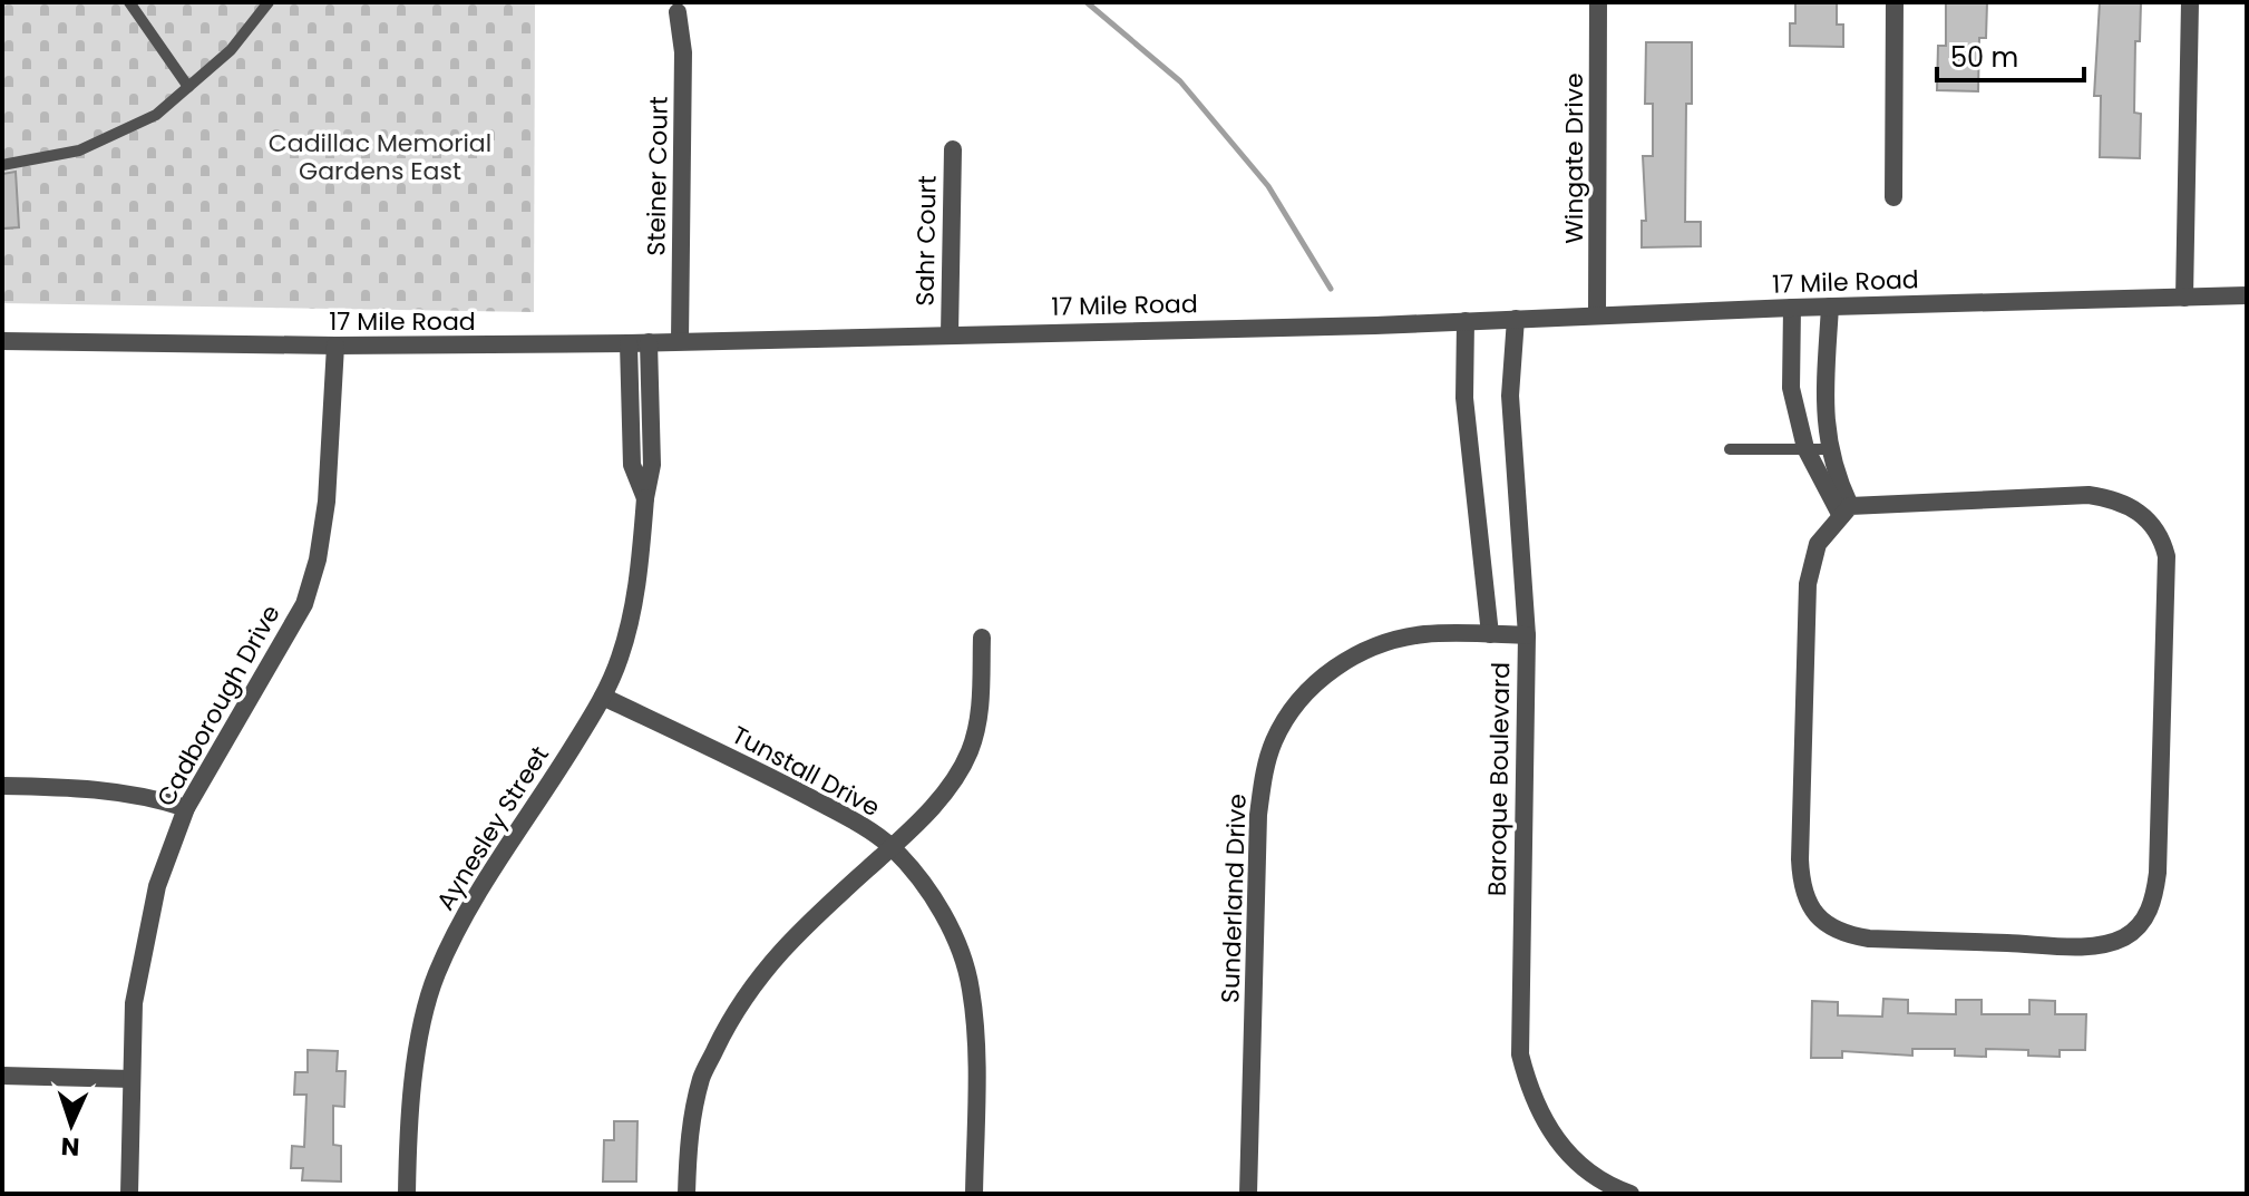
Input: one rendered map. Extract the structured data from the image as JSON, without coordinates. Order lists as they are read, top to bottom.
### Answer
{
  "streets": {
    "street": [
      "Wingate Drive",
      "Steiner Court",
      "Sahr Court",
      "17 Mile Road",
      "Cadborough Drive",
      "Tunstall Drive",
      "Baroque Boulevard",
      "Aynesley Street",
      "Sunderland Drive"
    ]
  },
  "crossings": [
    ["Wingate Drive", "17 Mile Road"],
    ["Steiner Court", "17 Mile Road"],
    ["Sahr Court", "17 Mile Road"],
    ["17 Mile Road", "Cadborough Drive"],
    ["17 Mile Road", "Baroque Boulevard"],
    ["17 Mile Road", "Aynesley Street"],
    ["Tunstall Drive", "Aynesley Street"],
    ["Baroque Boulevard", "Sunderland Drive"]
  ],
  "parks": ["Cadillac Memorial Gardens East"],
  "scale_bar": "50 m",
  "north": "bottom"
}
